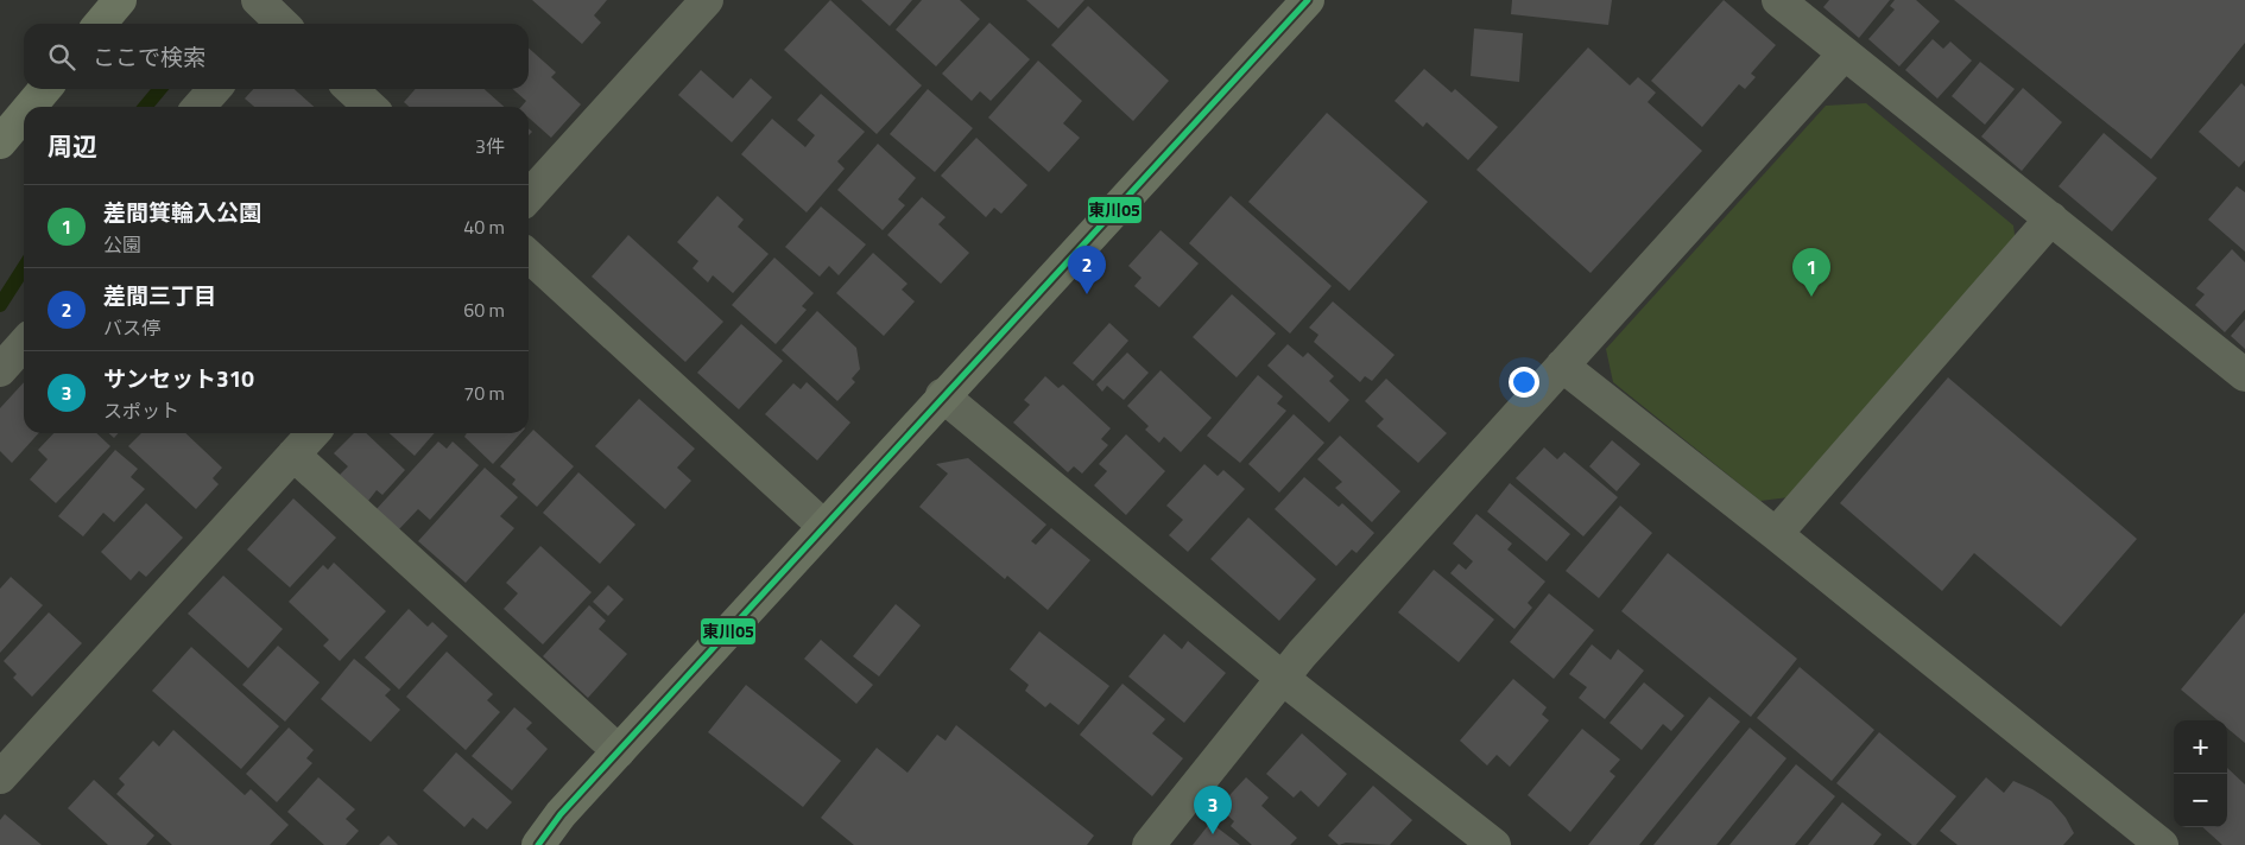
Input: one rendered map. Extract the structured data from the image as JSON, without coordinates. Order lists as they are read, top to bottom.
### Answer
{
  "lines": ["transit line 東川05"],
  "page": {
    "search": "ここで検索",
    "heading": ["周辺", "3件"],
    "list": [
      {
        "mark": "1",
        "name": "差間箕輪入公園",
        "note": "公園",
        "value": "40 m"
      },
      {
        "mark": "2",
        "name": "差間三丁目",
        "note": "バス停",
        "value": "60 m"
      },
      {
        "mark": "3",
        "name": "サンセット310",
        "note": "スポット",
        "value": "70 m"
      }
    ],
    "pins": ["2", "1", "3"],
    "map_buttons": ["+", "−"]
  }
}
